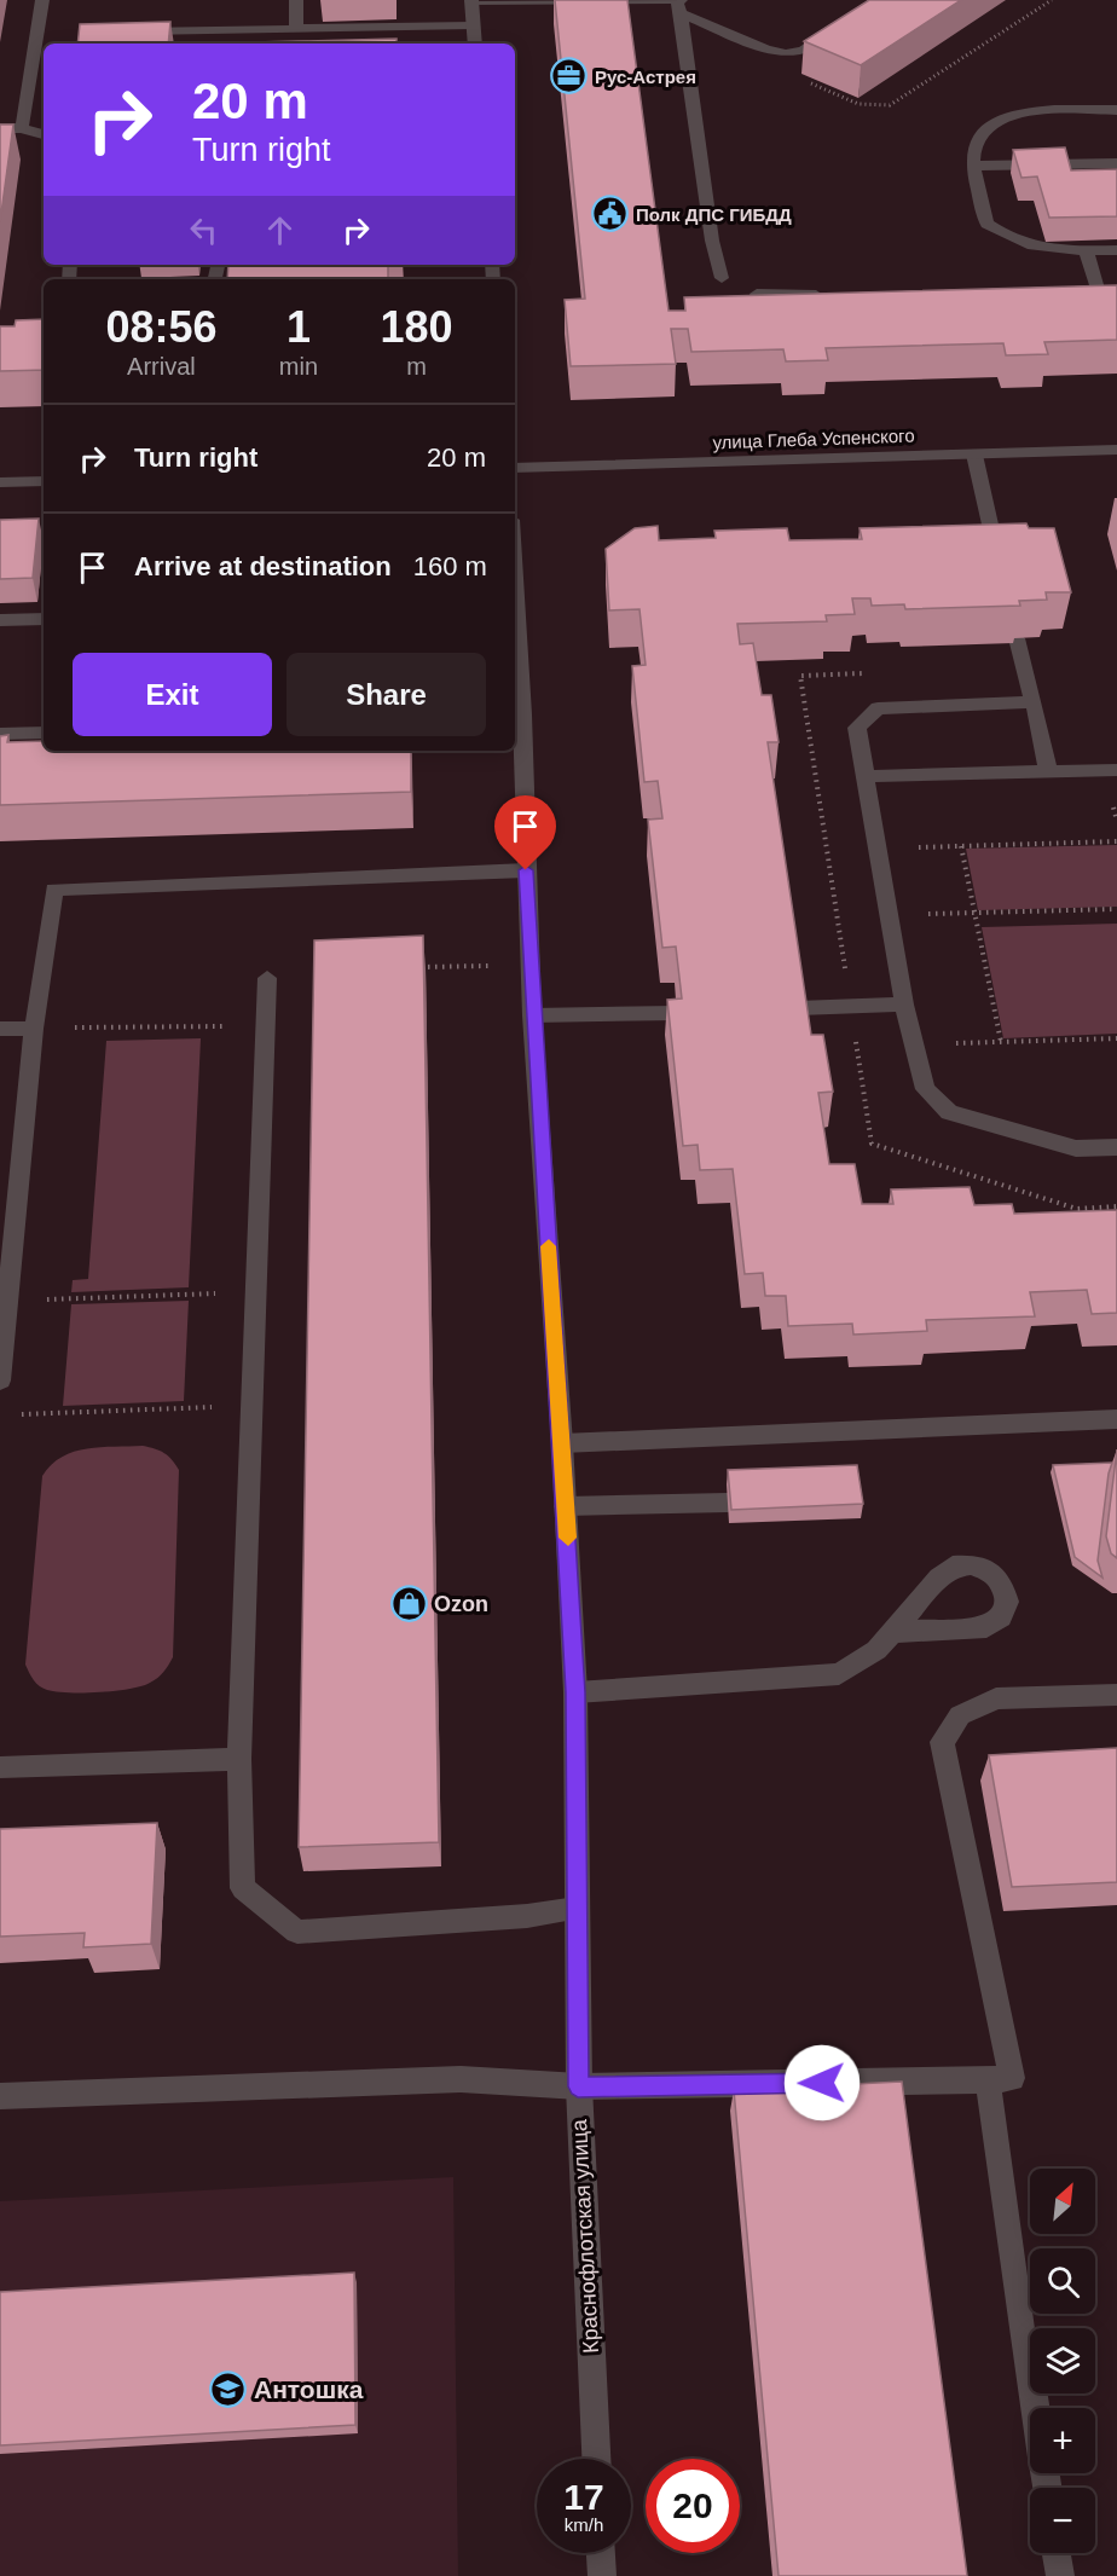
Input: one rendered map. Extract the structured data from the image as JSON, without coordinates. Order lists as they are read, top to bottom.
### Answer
{
  "streets": {
    "street": ["улица Глеба Успенского", "Краснофлотская улица"]
  },
  "places": {
    "office": ["Рус-Астрея"],
    "public building": ["Полк ДПС ГИБДД"],
    "shop": ["Ozon"],
    "school or university": ["Антошка"]
  },
  "north": "top right",
  "page": {
    "turn": ["20 m", "Turn right"],
    "eta": [
      "08:56",
      "Arrival",
      "1",
      "min",
      "180",
      "m"
    ],
    "list": [
      {
        "name": "Turn right",
        "value": "20 m"
      },
      {
        "name": "Arrive at destination",
        "value": "160 m"
      }
    ],
    "buttons": ["Exit", "Share"],
    "map_buttons": ["+", "−"],
    "speed": "17 km/h",
    "limit": "20"
  }
}
